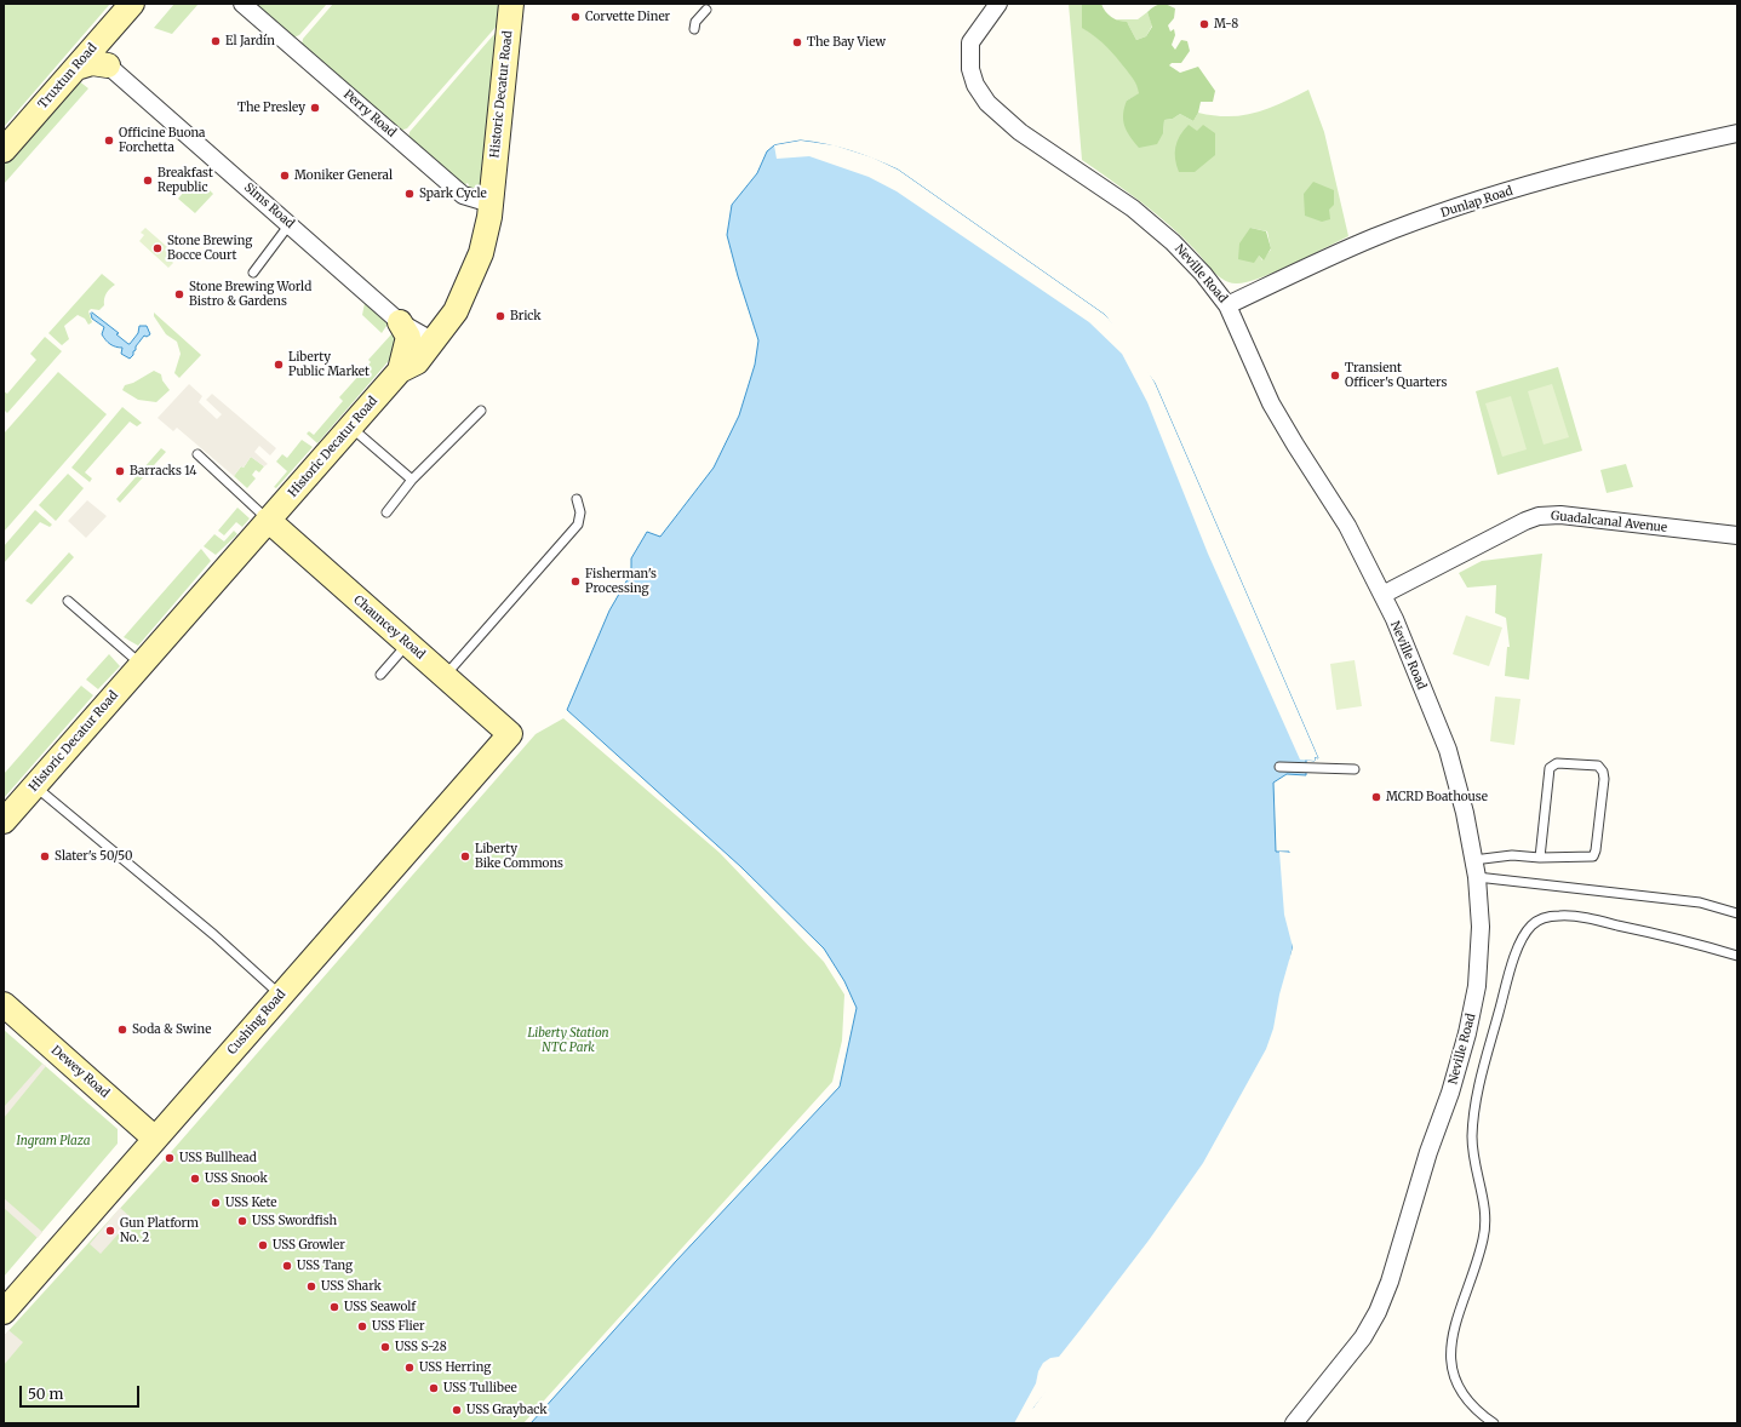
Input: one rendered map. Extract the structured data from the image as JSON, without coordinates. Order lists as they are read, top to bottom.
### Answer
{
  "streets": {
    "street": [
      "Truxtun Road",
      "Historic Decatur Road",
      "Perry Road",
      "Dunlap Road",
      "Sims Road",
      "Neville Road",
      "Guadalcanal Avenue",
      "Chauncey Road",
      "Cushing Road",
      "Dewey Road"
    ]
  },
  "crossings": [
    ["Historic Decatur Road", "Perry Road"],
    ["Historic Decatur Road", "Sims Road"],
    ["Historic Decatur Road", "Chauncey Road"],
    ["Dunlap Road", "Neville Road"],
    ["Neville Road", "Guadalcanal Avenue"],
    ["Chauncey Road", "Cushing Road"],
    ["Cushing Road", "Dewey Road"]
  ],
  "parks": ["Liberty Station NTC Park", "Ingram Plaza"],
  "places": [
    "Corvette Diner",
    "M-8",
    "El Jardín",
    "The Bay View",
    "The Presley",
    "Officine Buona Forchetta",
    "Moniker General",
    "Breakfast Republic",
    "Spark Cycle",
    "Stone Brewing Bocce Court",
    "Stone Brewing World Bistro & Gardens",
    "Brick",
    "Liberty Public Market",
    "Transient Officer's Quarters",
    "Barracks 14",
    "Fisherman's Processing",
    "MCRD Boathouse",
    "Slater's 50/50",
    "Liberty Bike Commons",
    "Soda & Swine",
    "USS Bullhead",
    "USS Snook",
    "USS Kete",
    "USS Swordfish",
    "Gun Platform No. 2",
    "USS Growler",
    "USS Tang",
    "USS Shark",
    "USS Seawolf",
    "USS Flier",
    "USS S-28",
    "USS Herring",
    "USS Tullibee",
    "USS Grayback"
  ],
  "scale_bar": "50 m"
}
